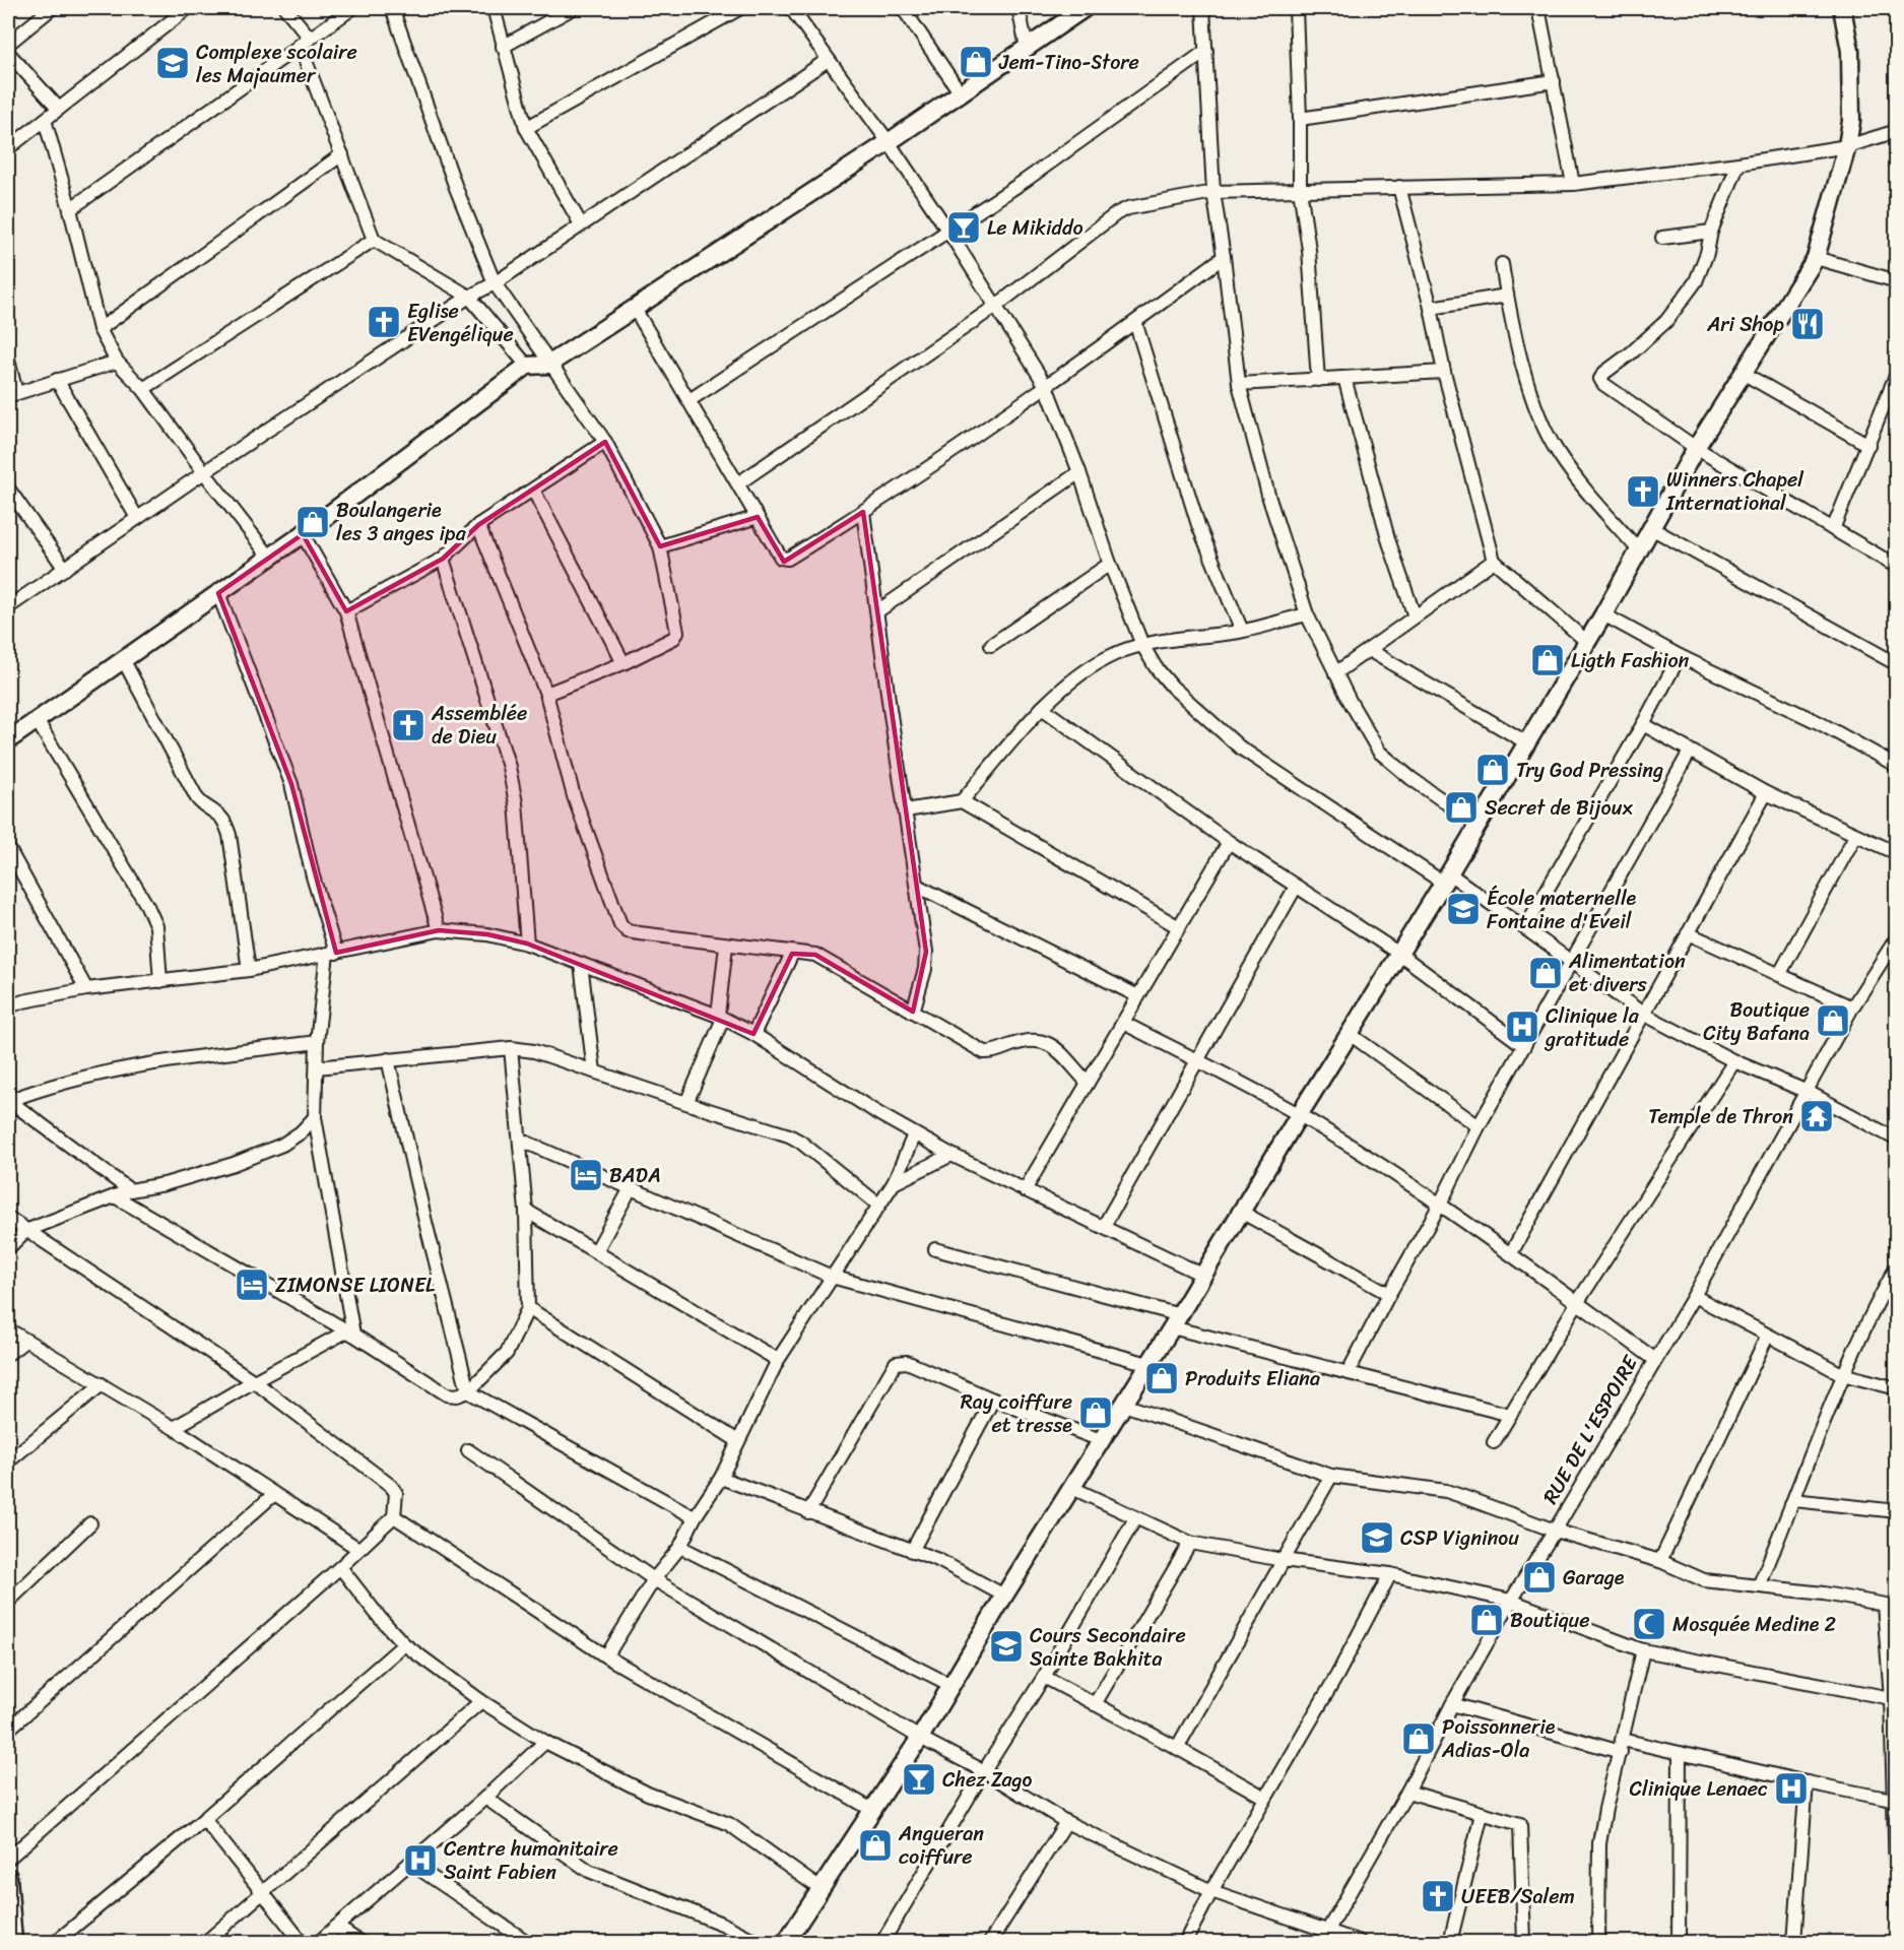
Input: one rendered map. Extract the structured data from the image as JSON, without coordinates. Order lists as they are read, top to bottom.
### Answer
{
  "streets": {
    "street": ["RUE DE L'ESPOIRE"]
  },
  "places": {
    "shop": [
      "Jem-Tino-Store",
      "Boulangerie les 3 anges ipa",
      "Ligth Fashion",
      "Try God Pressing",
      "Secret de Bijoux",
      "Alimentation et divers",
      "Boutique City Bafana",
      "Produits Eliana",
      "Ray coiffure et tresse",
      "Garage",
      "Boutique",
      "Poissonnerie Adias-Ola",
      "Angueran coiffure"
    ],
    "school or university": [
      "Complexe scolaire les Majaumer",
      "École maternelle Fontaine d'Eveil",
      "CSP Vigninou",
      "Cours Secondaire Sainte Bakhita"
    ],
    "bar": ["Le Mikiddo", "Chez Zago"],
    "church": [
      "Eglise EVengélique",
      "Winners Chapel International",
      "Assemblée de Dieu",
      "UEEB/Salem"
    ],
    "restaurant": ["Ari Shop"],
    "hospital": ["Clinique la gratitude", "Clinique Lenaec", "Centre humanitaire Saint Fabien"],
    "temple": ["Temple de Thron"],
    "hotel": ["BADA", "ZIMONSE LIONEL"],
    "mosque": ["Mosquée Medine 2"]
  }
}
